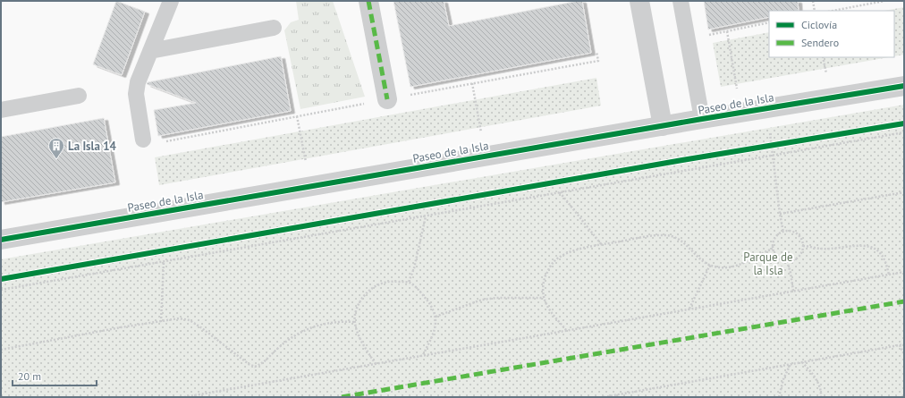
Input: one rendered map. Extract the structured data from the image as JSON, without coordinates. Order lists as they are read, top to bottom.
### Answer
{
  "streets": {
    "street": ["Paseo de la Isla"]
  },
  "parks": ["Parque de la Isla"],
  "places": {
    "building": ["La Isla 14"]
  },
  "legend": ["Ciclovía", "Sendero"],
  "scale_bar": "20 m"
}
